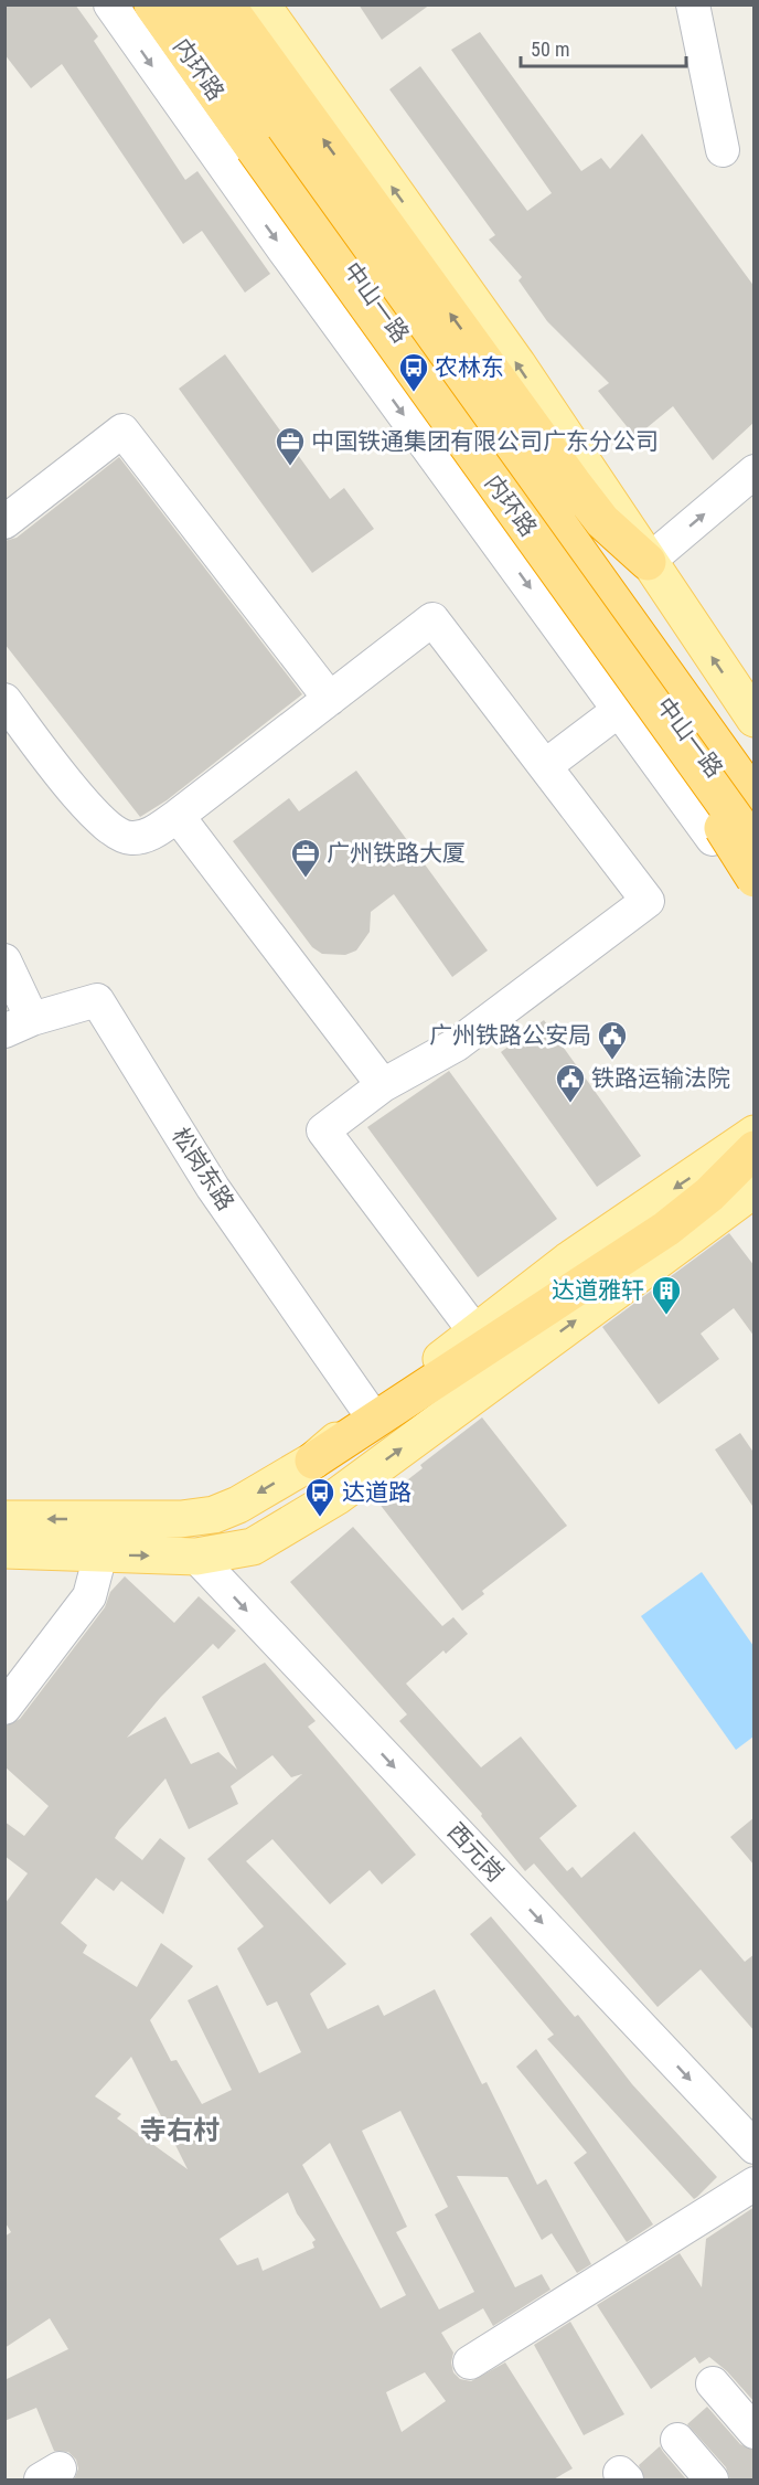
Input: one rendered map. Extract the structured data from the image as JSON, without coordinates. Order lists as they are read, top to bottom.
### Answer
{
  "streets": {
    "highway": ["内环路"],
    "main road": ["中山一路"],
    "street": ["松岗东路", "西元岗"]
  },
  "one_way": ["西元岗"],
  "districts": ["寺右村"],
  "places": {
    "bus stop": ["农林东", "达道路"],
    "office": ["中国铁通集团有限公司广东分公司", "广州铁路大厦"],
    "public building": ["广州铁路公安局", "铁路运输法院"],
    "building": ["达道雅轩"]
  },
  "scale_bar": "50 m"
}
